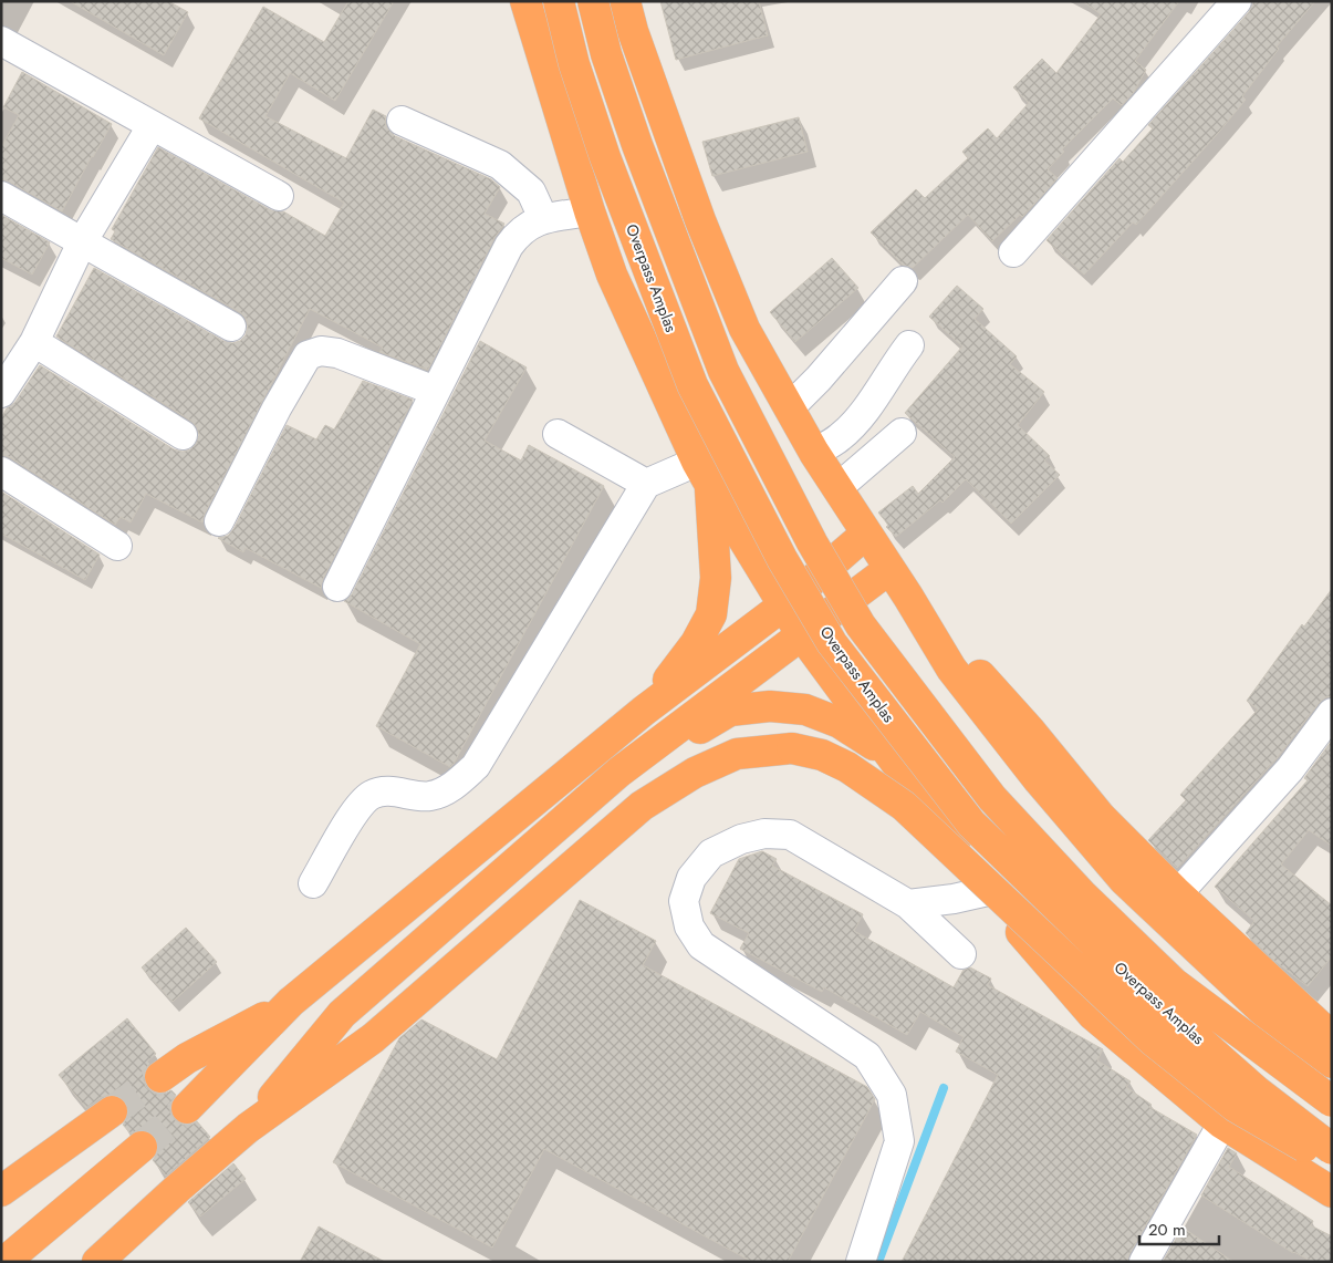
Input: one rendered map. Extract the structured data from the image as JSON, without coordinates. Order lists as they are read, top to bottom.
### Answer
{
  "streets": {
    "highway": ["Overpass Amplas"]
  },
  "scale_bar": "20 m"
}
